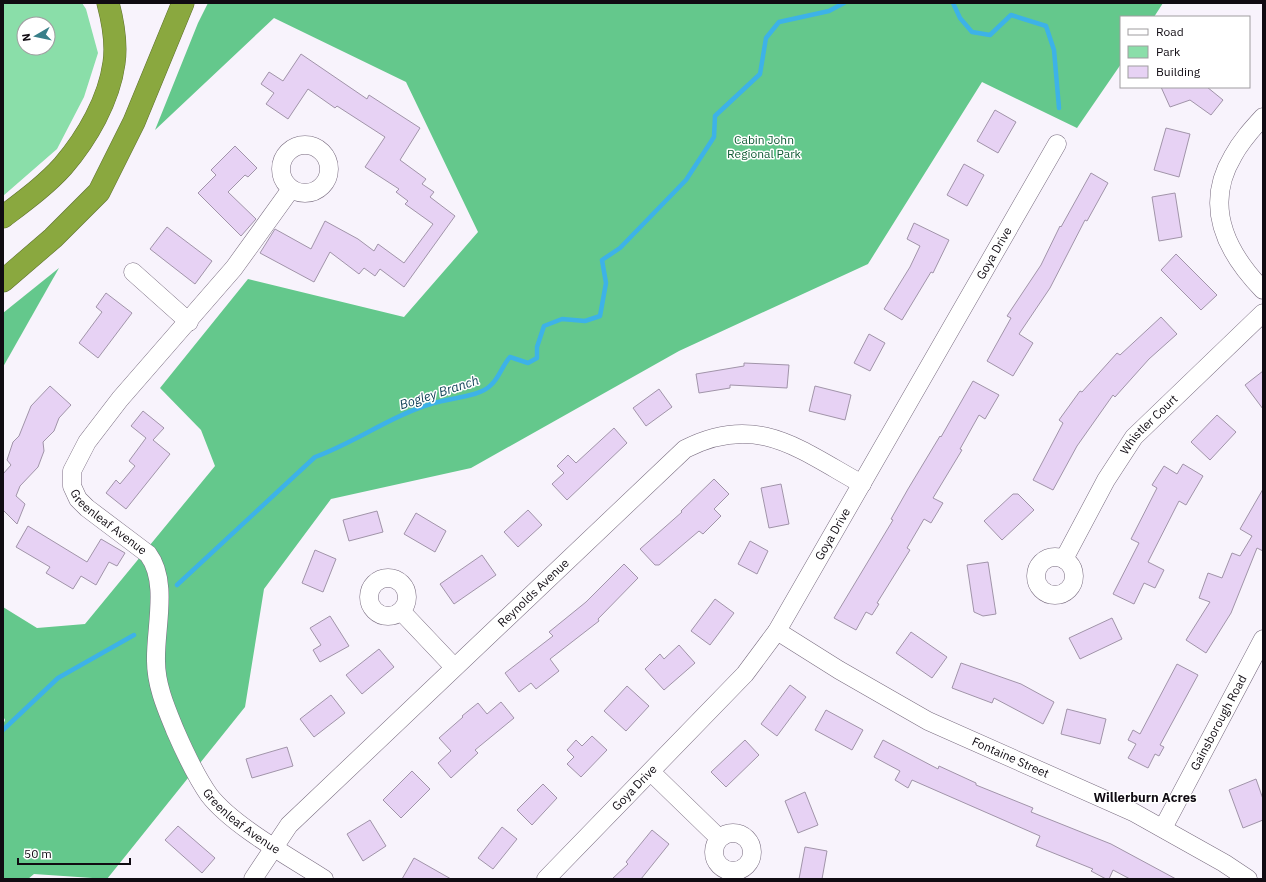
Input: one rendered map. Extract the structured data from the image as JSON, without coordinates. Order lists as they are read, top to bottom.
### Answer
{
  "streets": {
    "street": [
      "Goya Drive",
      "Whistler Court",
      "Greenleaf Avenue",
      "Reynolds Avenue",
      "Gainsborough Road",
      "Fontaine Street"
    ]
  },
  "crossings": [
    ["Goya Drive", "Reynolds Avenue"],
    ["Goya Drive", "Fontaine Street"],
    ["Greenleaf Avenue", "Reynolds Avenue"],
    ["Gainsborough Road", "Fontaine Street"]
  ],
  "districts": ["Willerburn Acres"],
  "water": ["Bogley Branch"],
  "parks": ["Cabin John Regional Park"],
  "legend": ["Road", "Park", "Building"],
  "scale_bar": "50 m",
  "north": "left"
}
